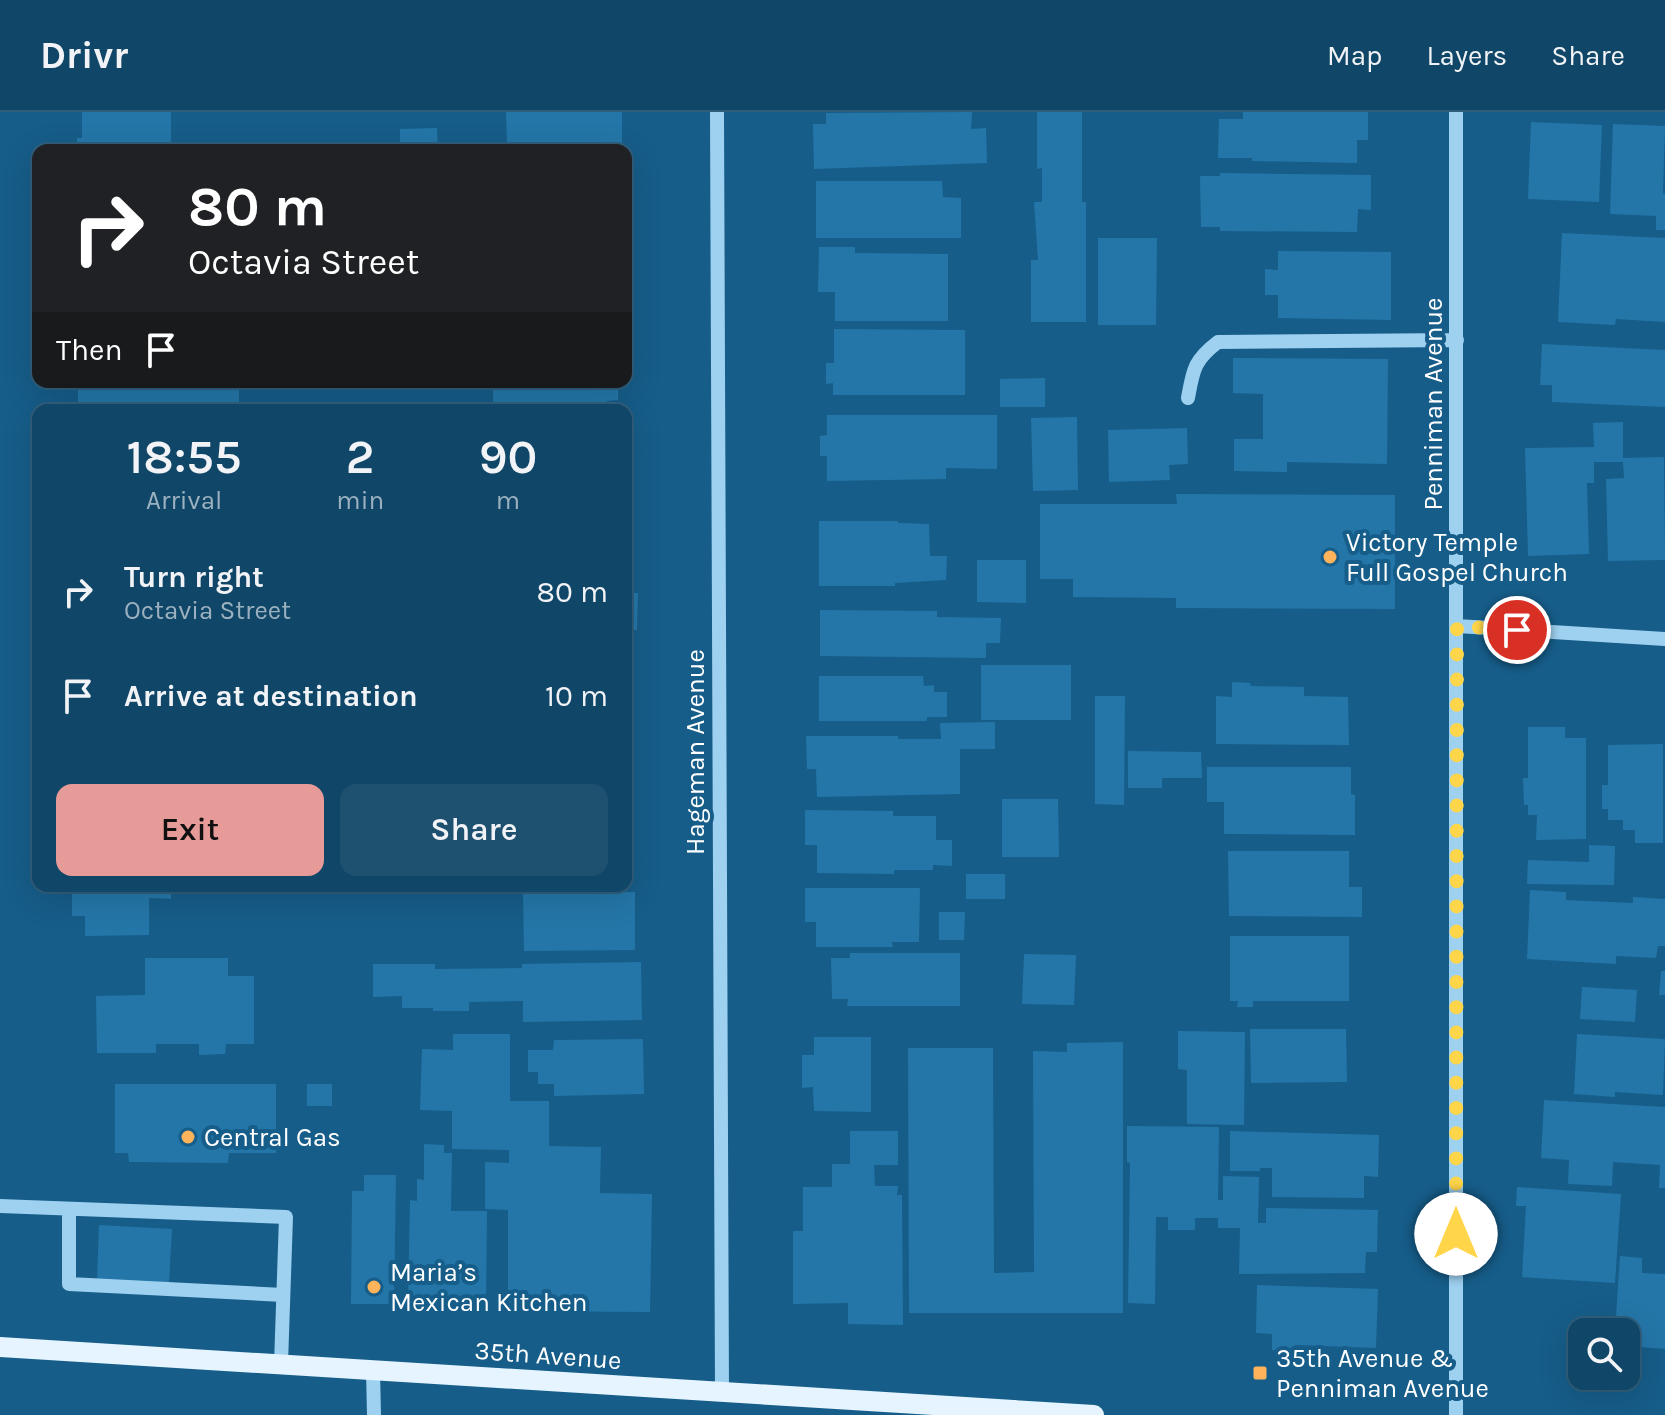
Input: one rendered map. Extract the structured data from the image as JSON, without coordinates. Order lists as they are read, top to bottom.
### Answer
{
  "streets": {
    "main road": ["35th Avenue"],
    "street": ["Penniman Avenue", "Hageman Avenue"]
  },
  "crossings": [
    ["Hageman Avenue", "35th Avenue"]
  ],
  "places": {
    "other": ["Victory Temple Full Gospel Church", "Central Gas", "Maria’s Mexican Kitchen"],
    "transit": ["35th Avenue & Penniman Avenue"]
  },
  "page": {
    "header": "Drivr",
    "nav": ["Map", "Layers", "Share"],
    "turn": ["80 m", "Octavia Street"],
    "then": "Then",
    "eta": [
      "18:55",
      "Arrival",
      "2",
      "min",
      "90",
      "m"
    ],
    "list": [
      {
        "name": "Turn right",
        "note": "Octavia Street",
        "value": "80 m"
      },
      {
        "name": "Arrive at destination",
        "value": "10 m"
      }
    ],
    "buttons": ["Exit", "Share"]
  }
}
